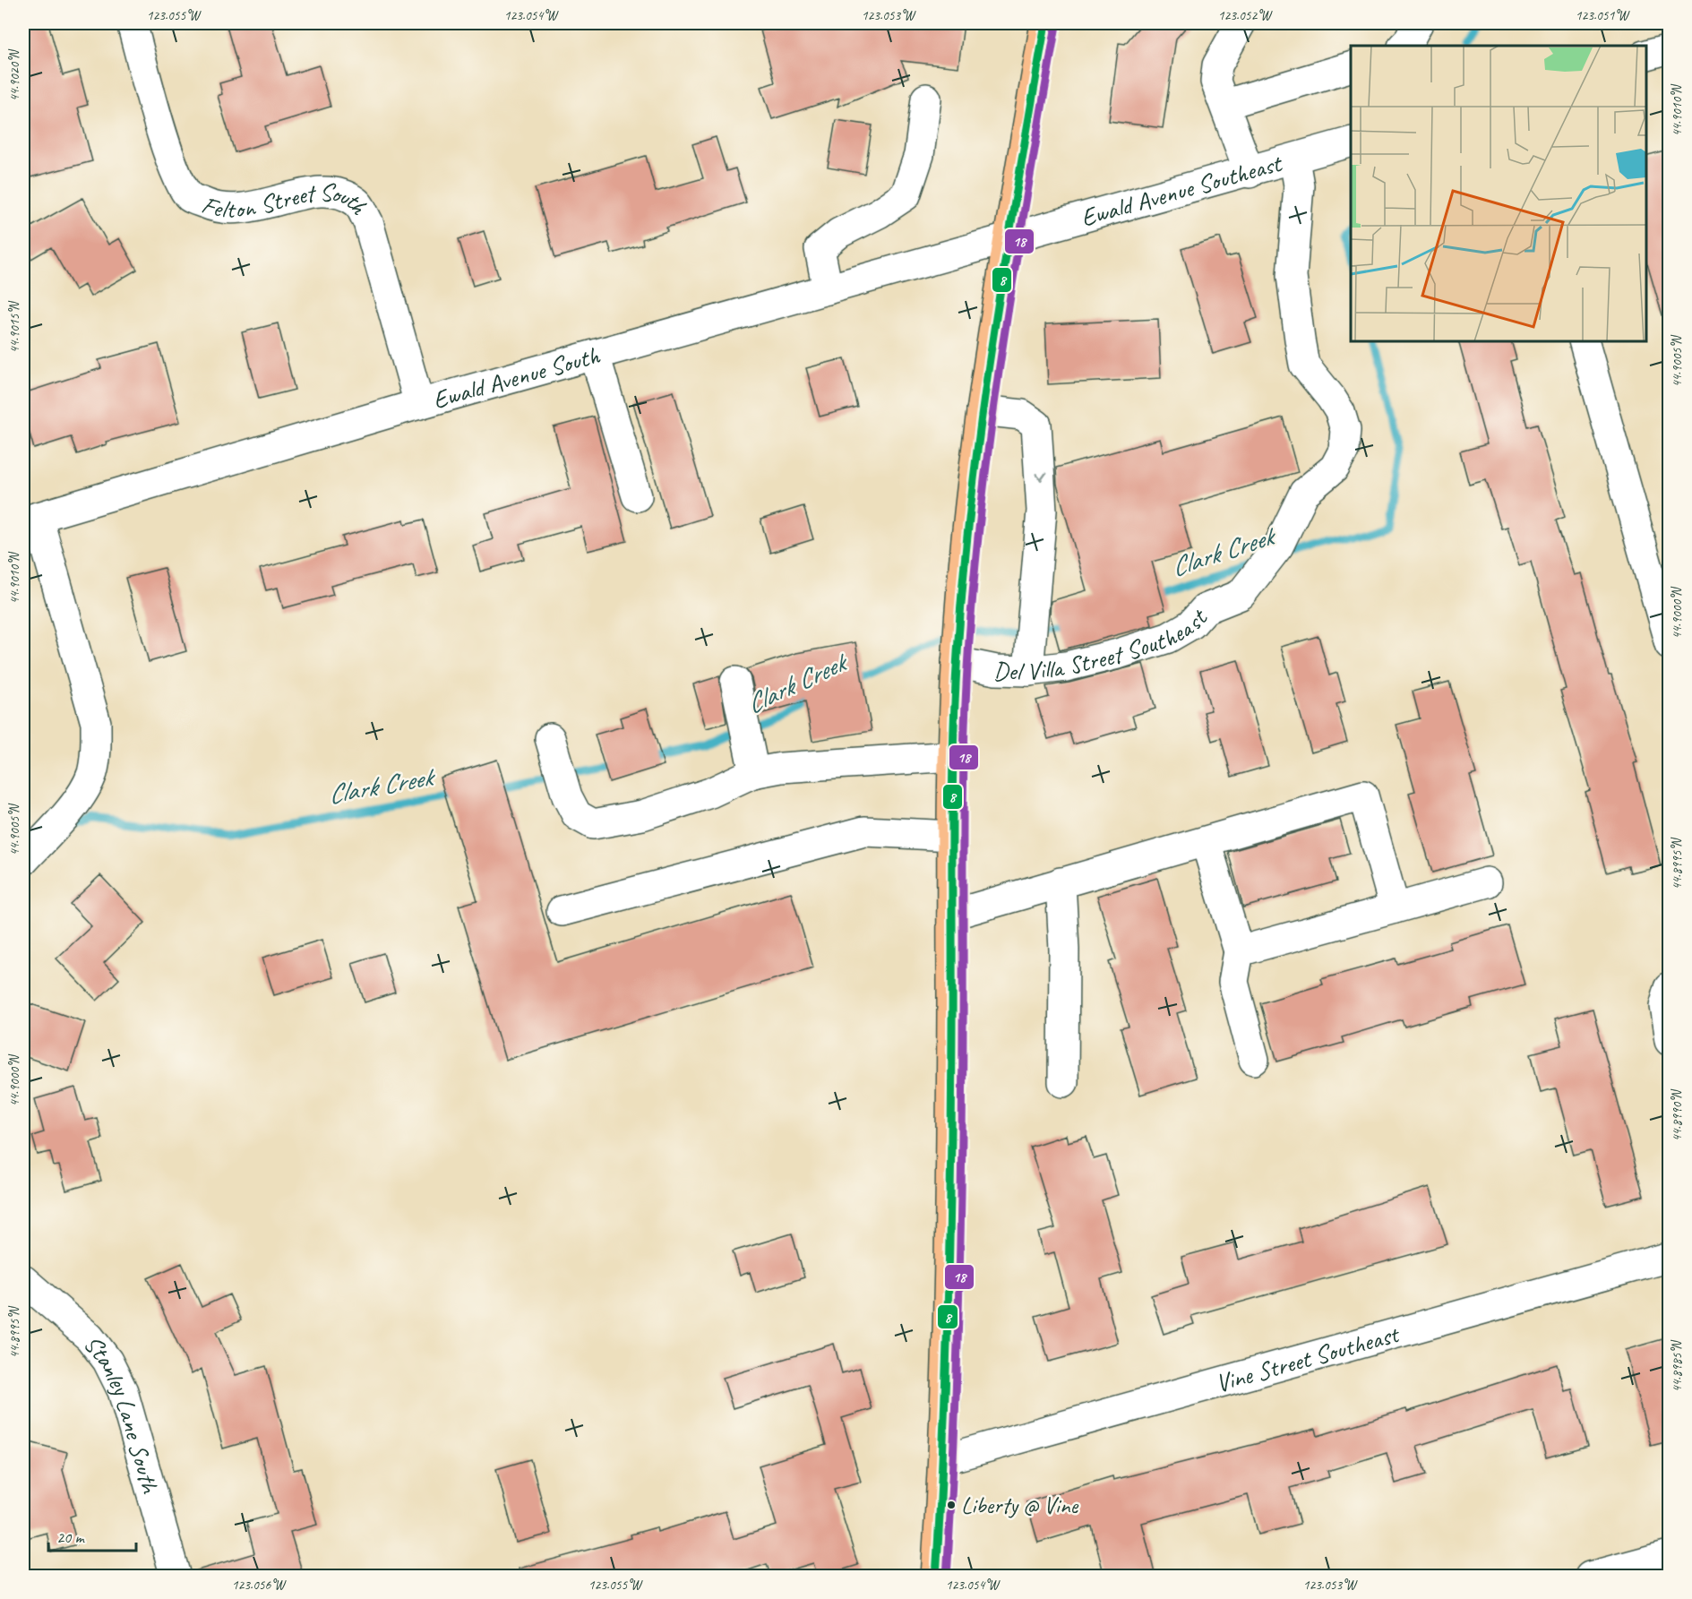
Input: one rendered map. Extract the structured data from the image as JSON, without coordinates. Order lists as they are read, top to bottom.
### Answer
{
  "streets": {
    "street": [
      "Ewald Avenue Southeast",
      "Felton Street South",
      "Ewald Avenue South",
      "Del Villa Street Southeast",
      "Vine Street Southeast",
      "Stanley Lane South"
    ]
  },
  "crossings": [
    ["Ewald Avenue Southeast", "Ewald Avenue South"],
    ["Ewald Avenue Southeast", "Del Villa Street Southeast"],
    ["Felton Street South", "Ewald Avenue South"]
  ],
  "water": ["Clark Creek"],
  "places": ["Liberty @ Vine"],
  "lines": ["transit line 8", "transit line 18"],
  "scale_bar": "20 m",
  "coordinates": [
    "123.055°W",
    "123.054°W",
    "123.053°W",
    "123.052°W",
    "123.051°W",
    "44.9020°N",
    "44.9010°N",
    "44.9015°N",
    "44.9005°N",
    "44.9000°N",
    "44.8995°N",
    "44.8990°N",
    "44.8985°N",
    "123.056°W"
  ]
}
